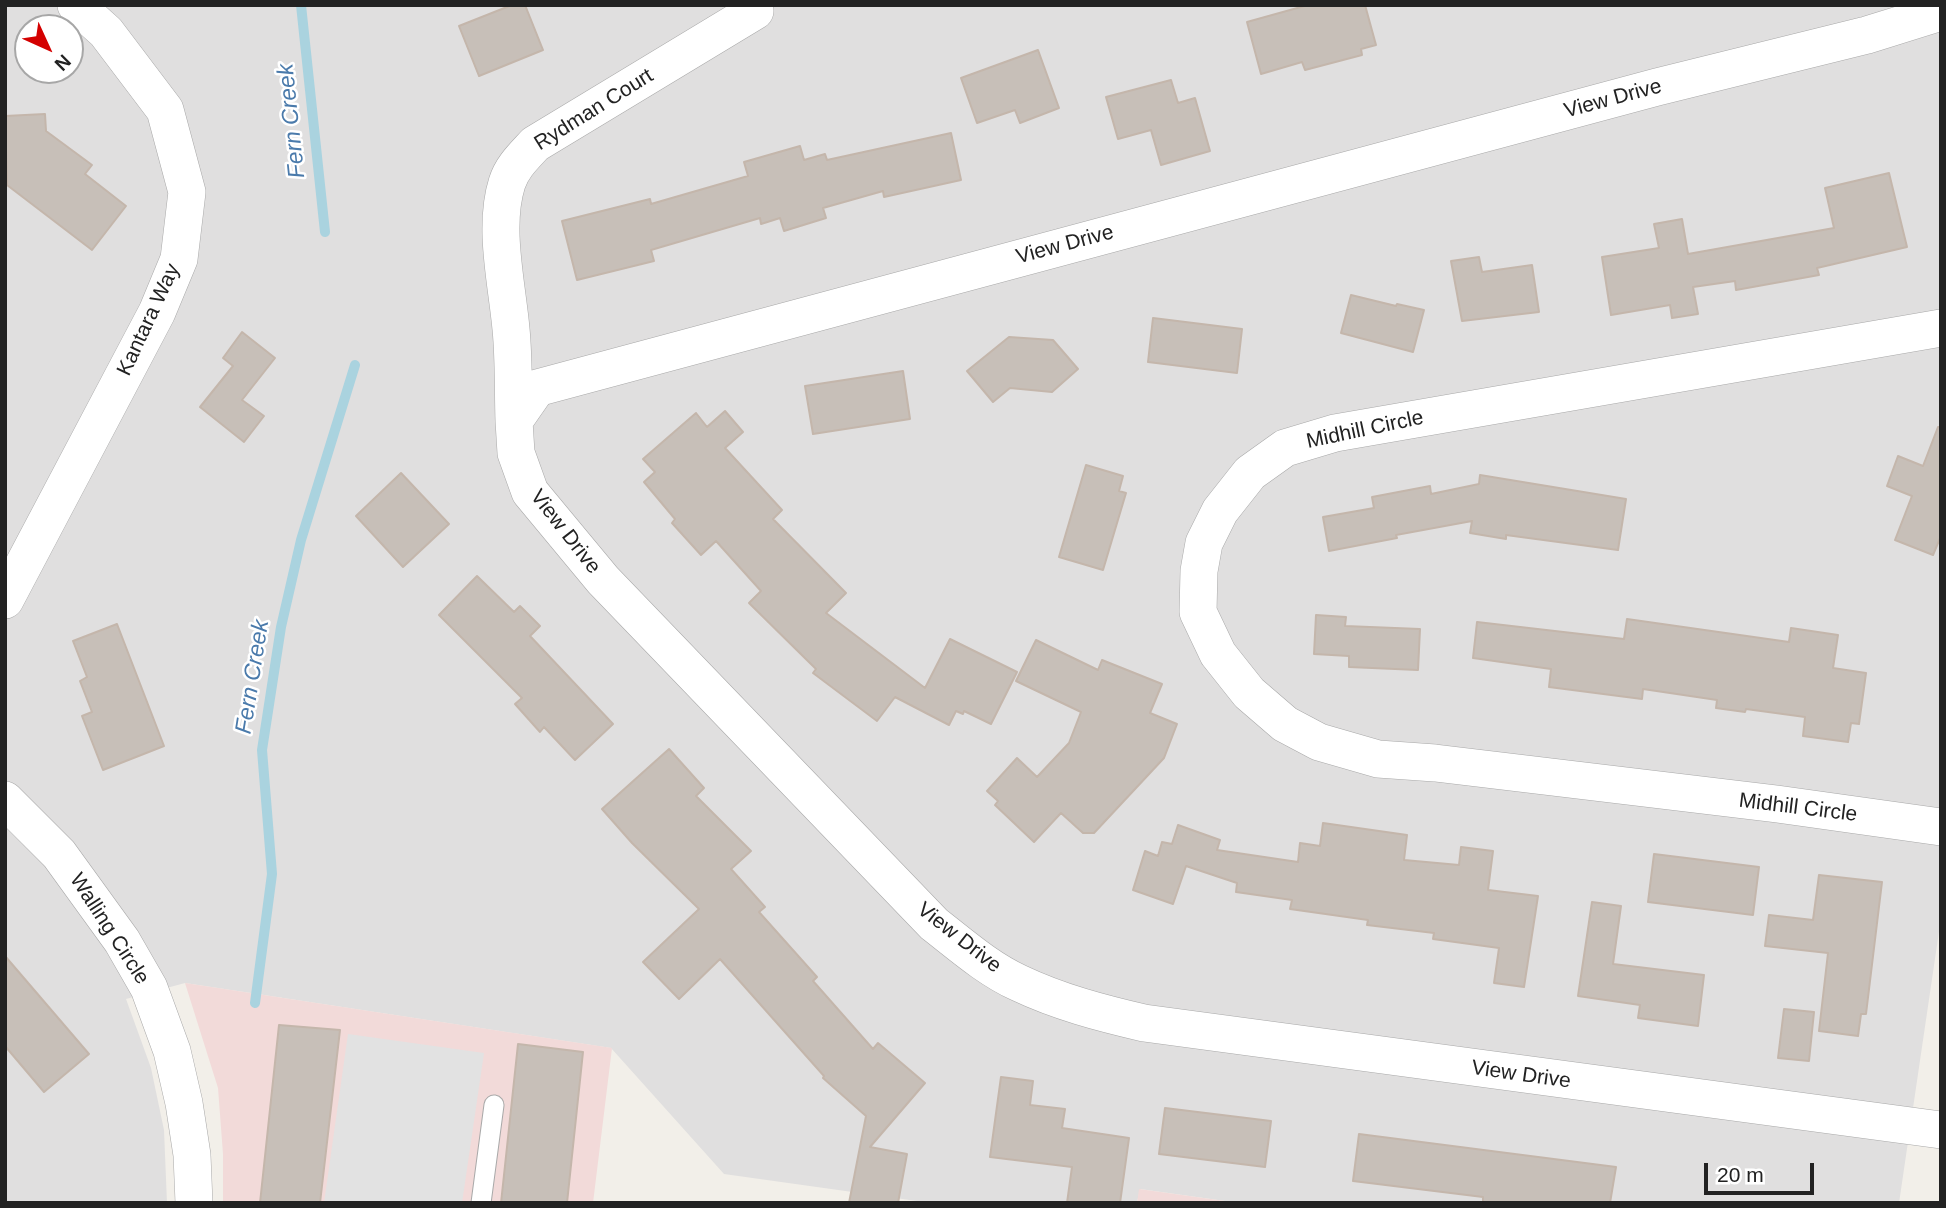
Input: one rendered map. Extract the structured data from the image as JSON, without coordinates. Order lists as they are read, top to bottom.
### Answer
{
  "streets": {
    "street": [
      "View Drive",
      "Rydman Court",
      "Kantara Way",
      "Midhill Circle",
      "Walling Circle"
    ]
  },
  "crossings": [
    ["View Drive", "Rydman Court"]
  ],
  "water": ["Fern Creek"],
  "scale_bar": "20 m",
  "north": "bottom right"
}
